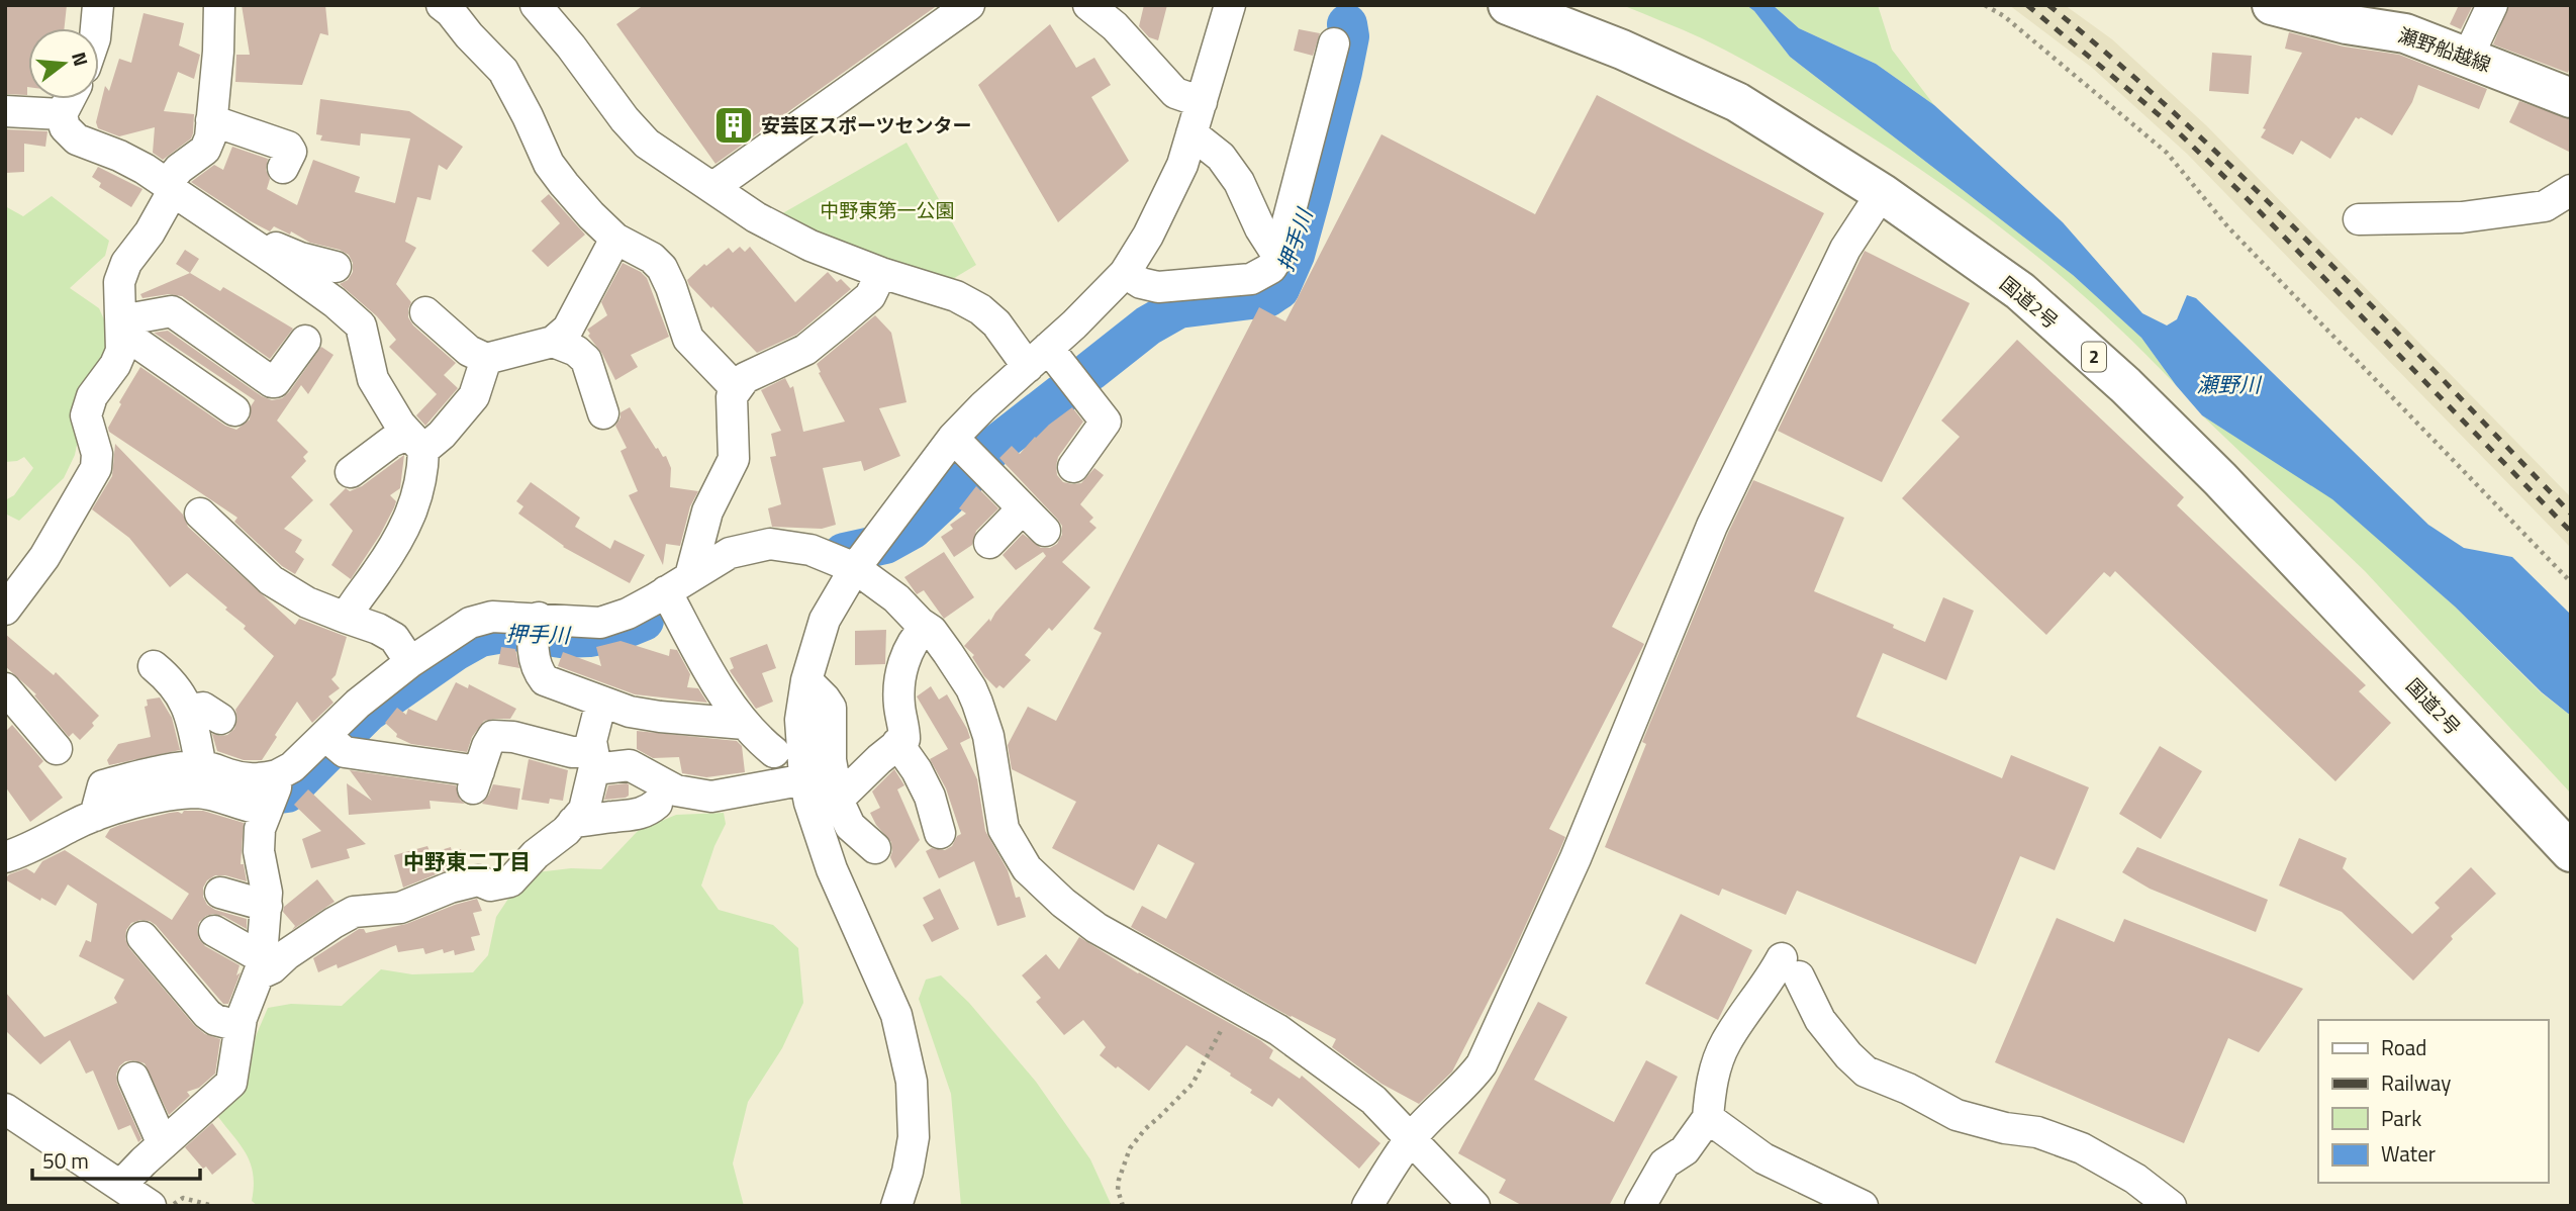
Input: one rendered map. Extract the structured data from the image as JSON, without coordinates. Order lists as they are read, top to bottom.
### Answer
{
  "streets": {
    "main road": ["瀬野船越線", "国道2号", "2"]
  },
  "districts": ["中野東二丁目"],
  "water": ["押手川", "瀬野川"],
  "parks": ["中野東第一公園"],
  "places": {
    "building": ["安芸区スポーツセンター"]
  },
  "legend": [
    "Road",
    "Railway",
    "Park",
    "Water"
  ],
  "scale_bar": "50 m",
  "north": "right"
}
